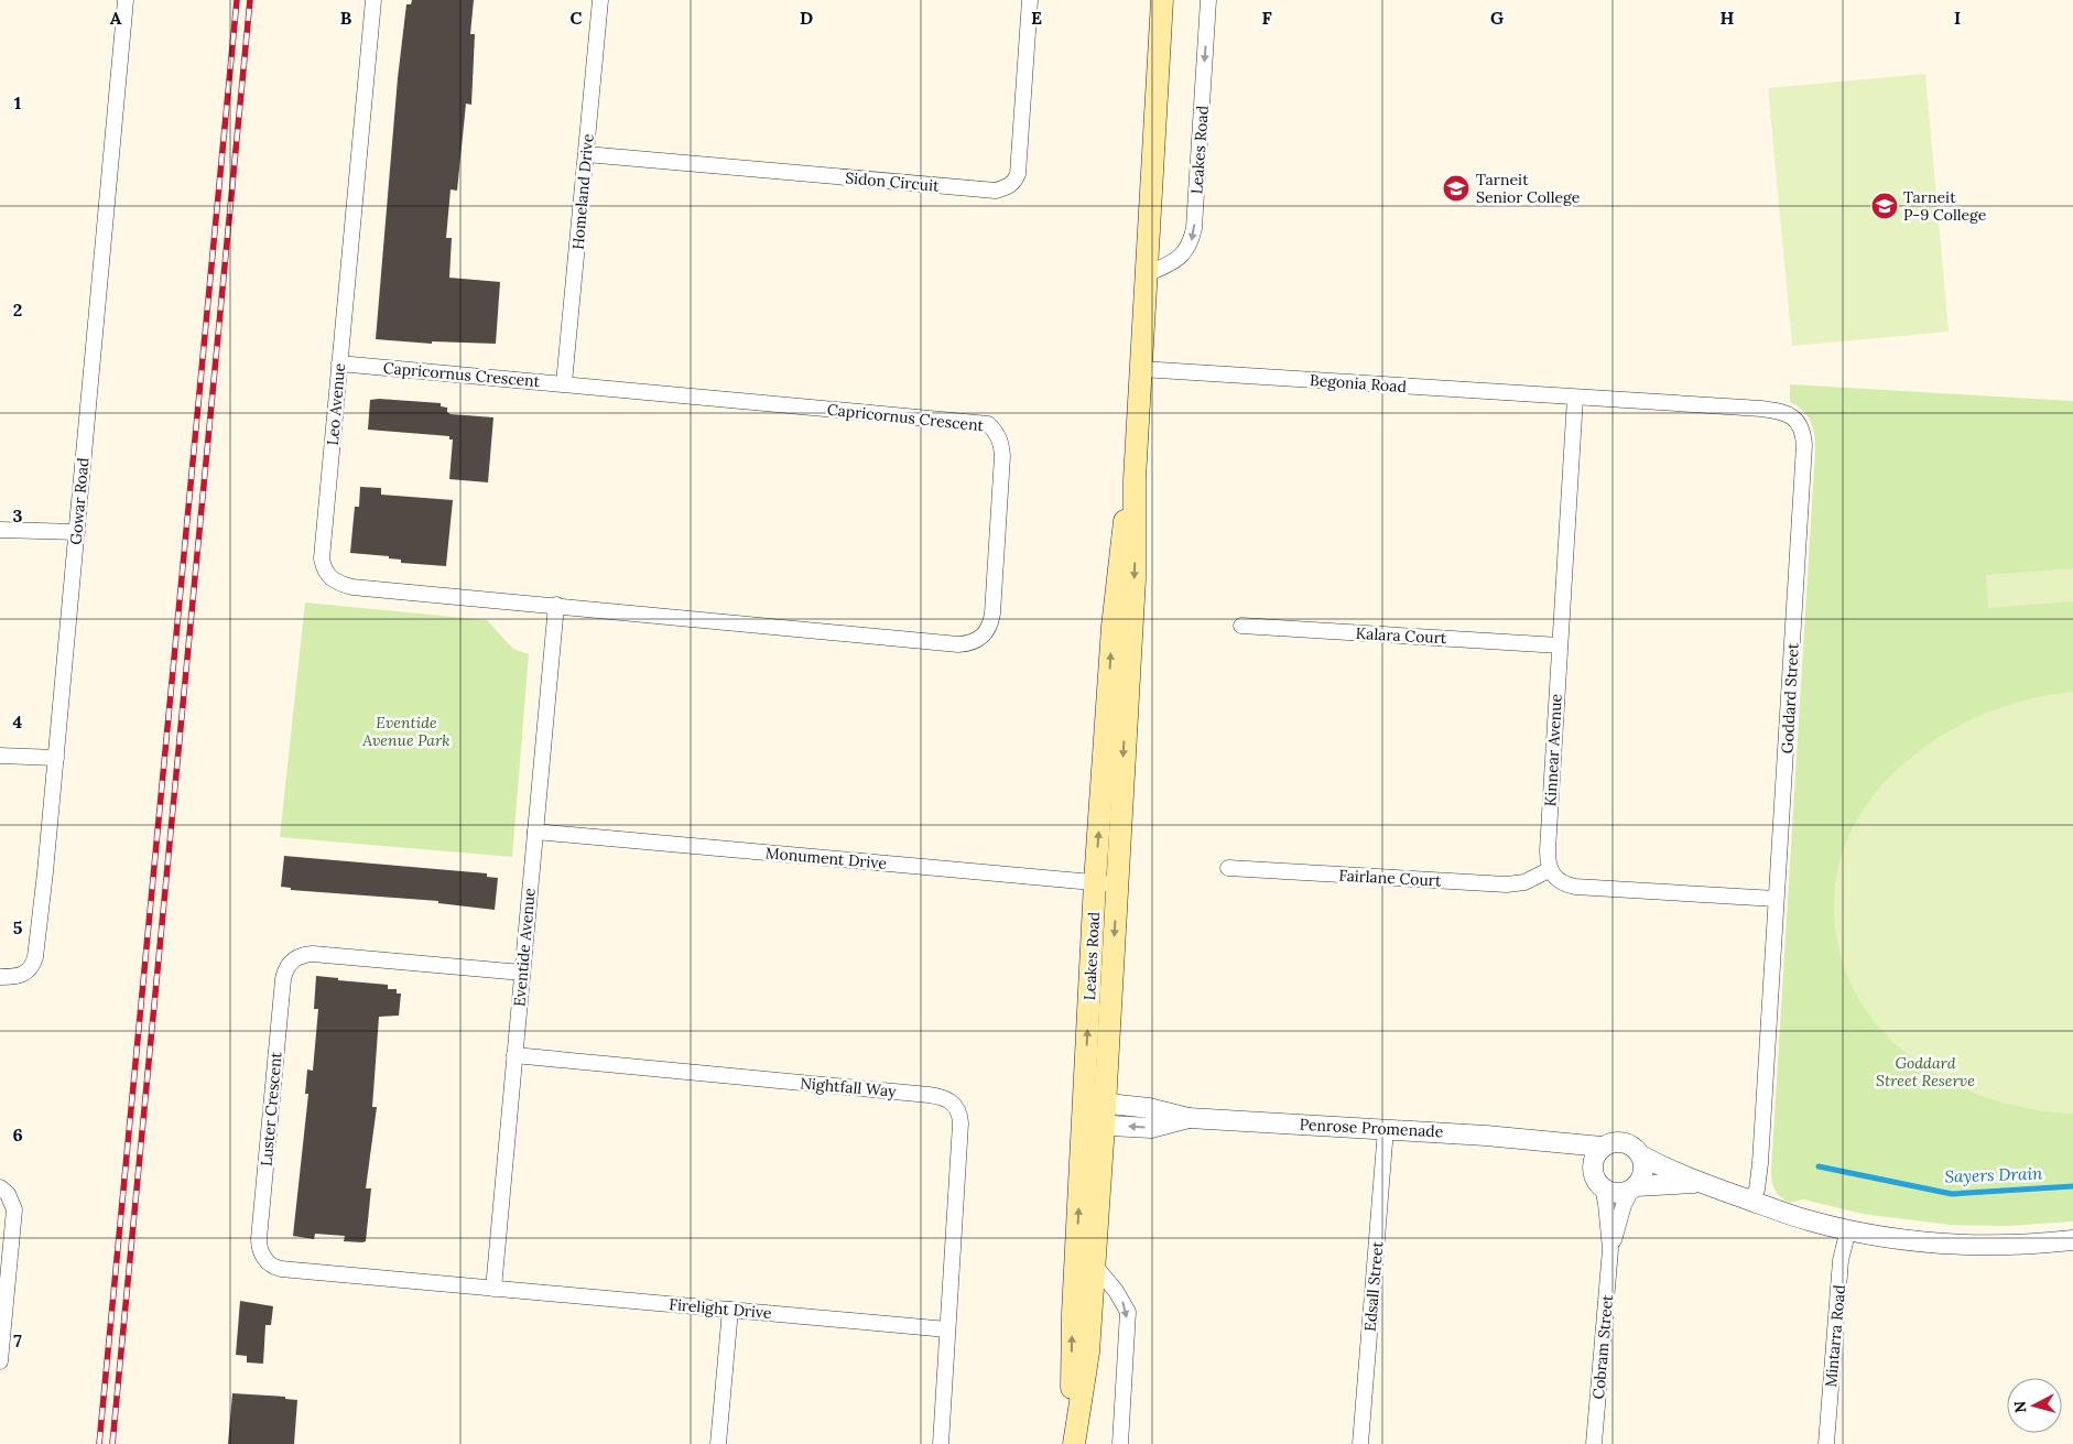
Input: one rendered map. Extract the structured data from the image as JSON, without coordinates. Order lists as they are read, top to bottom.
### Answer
{
  "streets": {
    "main road": ["Leakes Road"],
    "street": [
      "Sidon Circuit",
      "Homeland Drive",
      "Capricornus Crescent",
      "Begonia Road",
      "Leo Avenue",
      "Gowar Road",
      "Kalara Court",
      "Goddard Street",
      "Kinnear Avenue",
      "Monument Drive",
      "Fairlane Court",
      "Eventide Avenue",
      "Nightfall Way",
      "Luster Crescent",
      "Penrose Promenade",
      "Edsall Street",
      "Firelight Drive",
      "Mintarra Road",
      "Cobram Street"
    ]
  },
  "crossings": [
    ["Leakes Road", "Begonia Road"],
    ["Leakes Road", "Monument Drive"],
    ["Leakes Road", "Penrose Promenade"],
    ["Sidon Circuit", "Homeland Drive"],
    ["Homeland Drive", "Capricornus Crescent"],
    ["Capricornus Crescent", "Leo Avenue"],
    ["Capricornus Crescent", "Eventide Avenue"],
    ["Begonia Road", "Goddard Street"],
    ["Begonia Road", "Kinnear Avenue"],
    ["Leo Avenue", "Eventide Avenue"],
    ["Kalara Court", "Kinnear Avenue"],
    ["Goddard Street", "Kinnear Avenue"],
    ["Kinnear Avenue", "Fairlane Court"],
    ["Monument Drive", "Eventide Avenue"],
    ["Eventide Avenue", "Nightfall Way"],
    ["Eventide Avenue", "Luster Crescent"],
    ["Eventide Avenue", "Firelight Drive"],
    ["Nightfall Way", "Firelight Drive"],
    ["Luster Crescent", "Firelight Drive"],
    ["Penrose Promenade", "Edsall Street"],
    ["Penrose Promenade", "Cobram Street"]
  ],
  "water": ["Sayers Drain"],
  "parks": ["Eventide Avenue Park", "Goddard Street Reserve"],
  "places": {
    "school or university": ["Tarneit Senior College", "Tarneit P-9 College"]
  },
  "north": "left",
  "grid": {
    "columns": [
      "A",
      "B",
      "C",
      "D",
      "E",
      "F",
      "G",
      "H",
      "I"
    ],
    "rows": [
      "1",
      "2",
      "3",
      "4",
      "5",
      "6",
      "7"
    ]
  }
}
